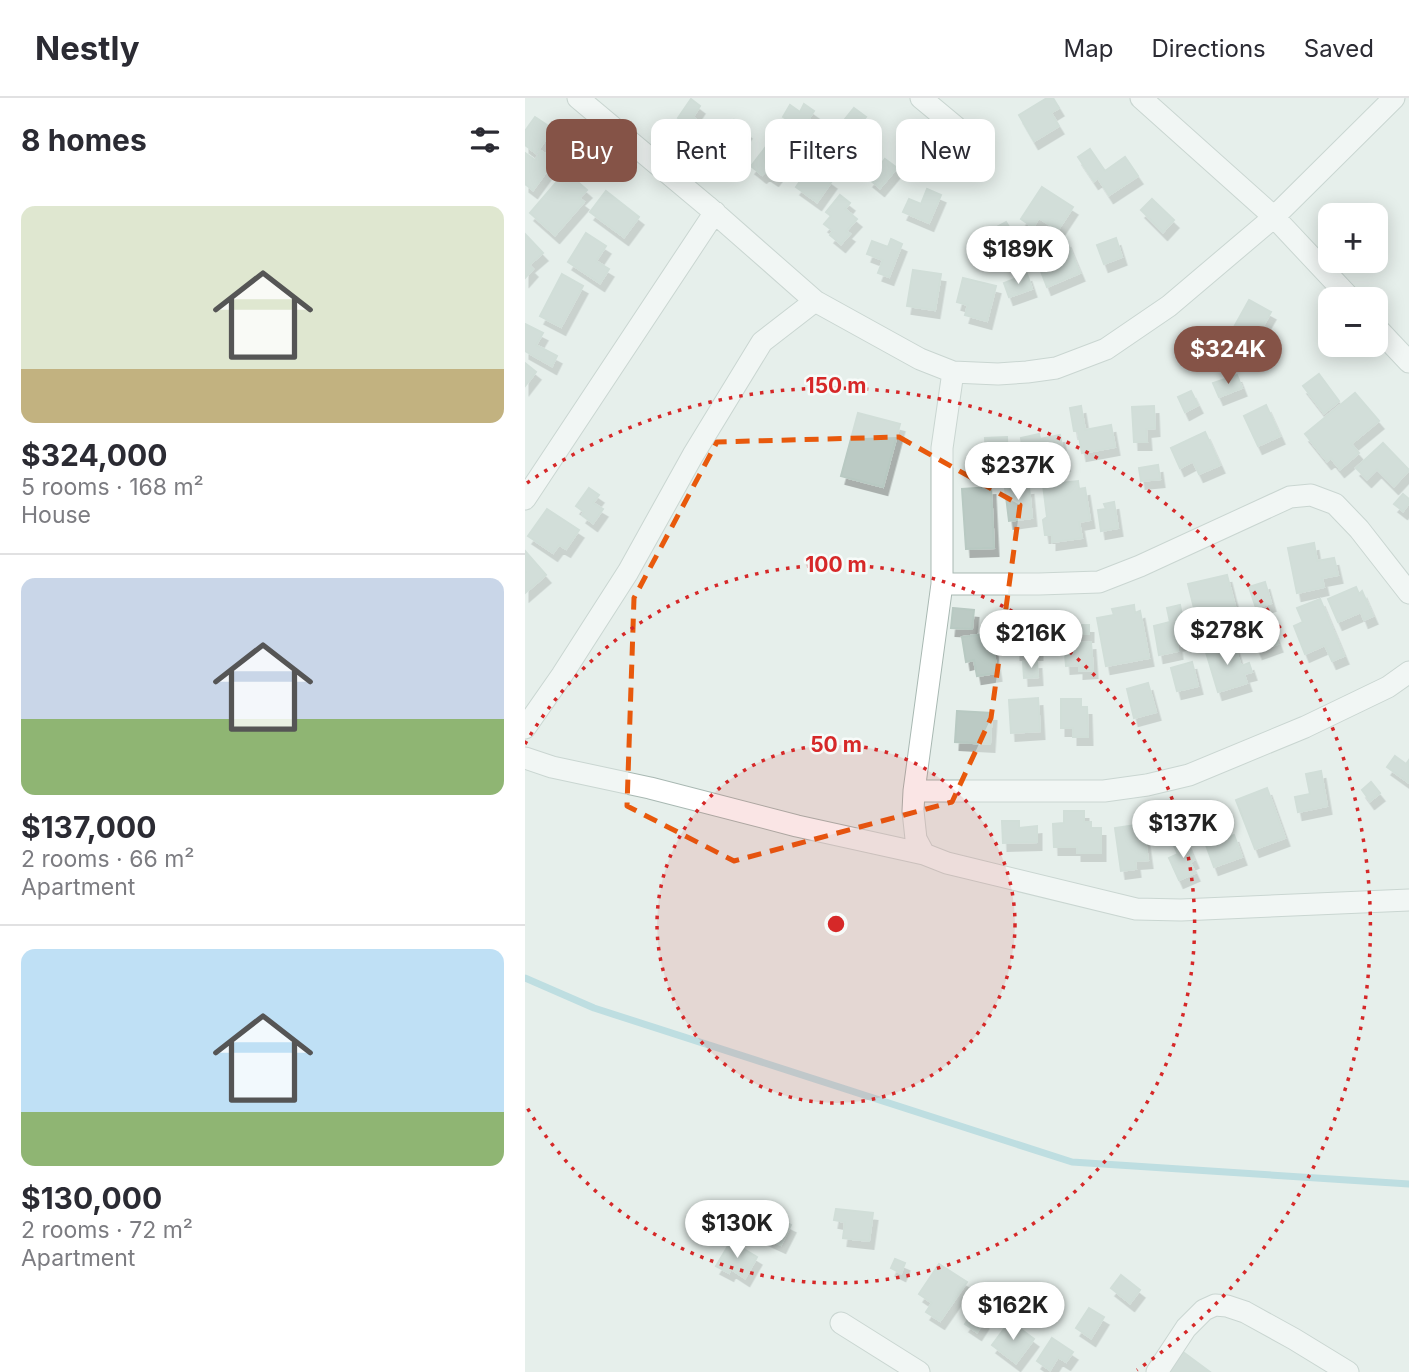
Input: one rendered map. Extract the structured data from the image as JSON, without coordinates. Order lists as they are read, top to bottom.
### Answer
{
  "page": {
    "header": "Nestly",
    "nav": ["Map", "Directions", "Saved"],
    "heading": "8 homes",
    "chip": [
      "Buy",
      "Rent",
      "Filters",
      "New"
    ],
    "list": [
      {
        "name": "$324,000",
        "note": "5 rooms · 168 m² · House"
      },
      {
        "name": "$137,000",
        "note": "2 rooms · 66 m² · Apartment"
      },
      {
        "name": "$130,000",
        "note": "2 rooms · 72 m² · Apartment"
      }
    ],
    "map_buttons": ["+", "−"],
    "price": [
      "$189K",
      "$324K",
      "$237K",
      "$278K",
      "$216K",
      "$137K",
      "$130K",
      "$162K"
    ]
  },
  "rings": ["150 m", "100 m", "50 m"]
}
